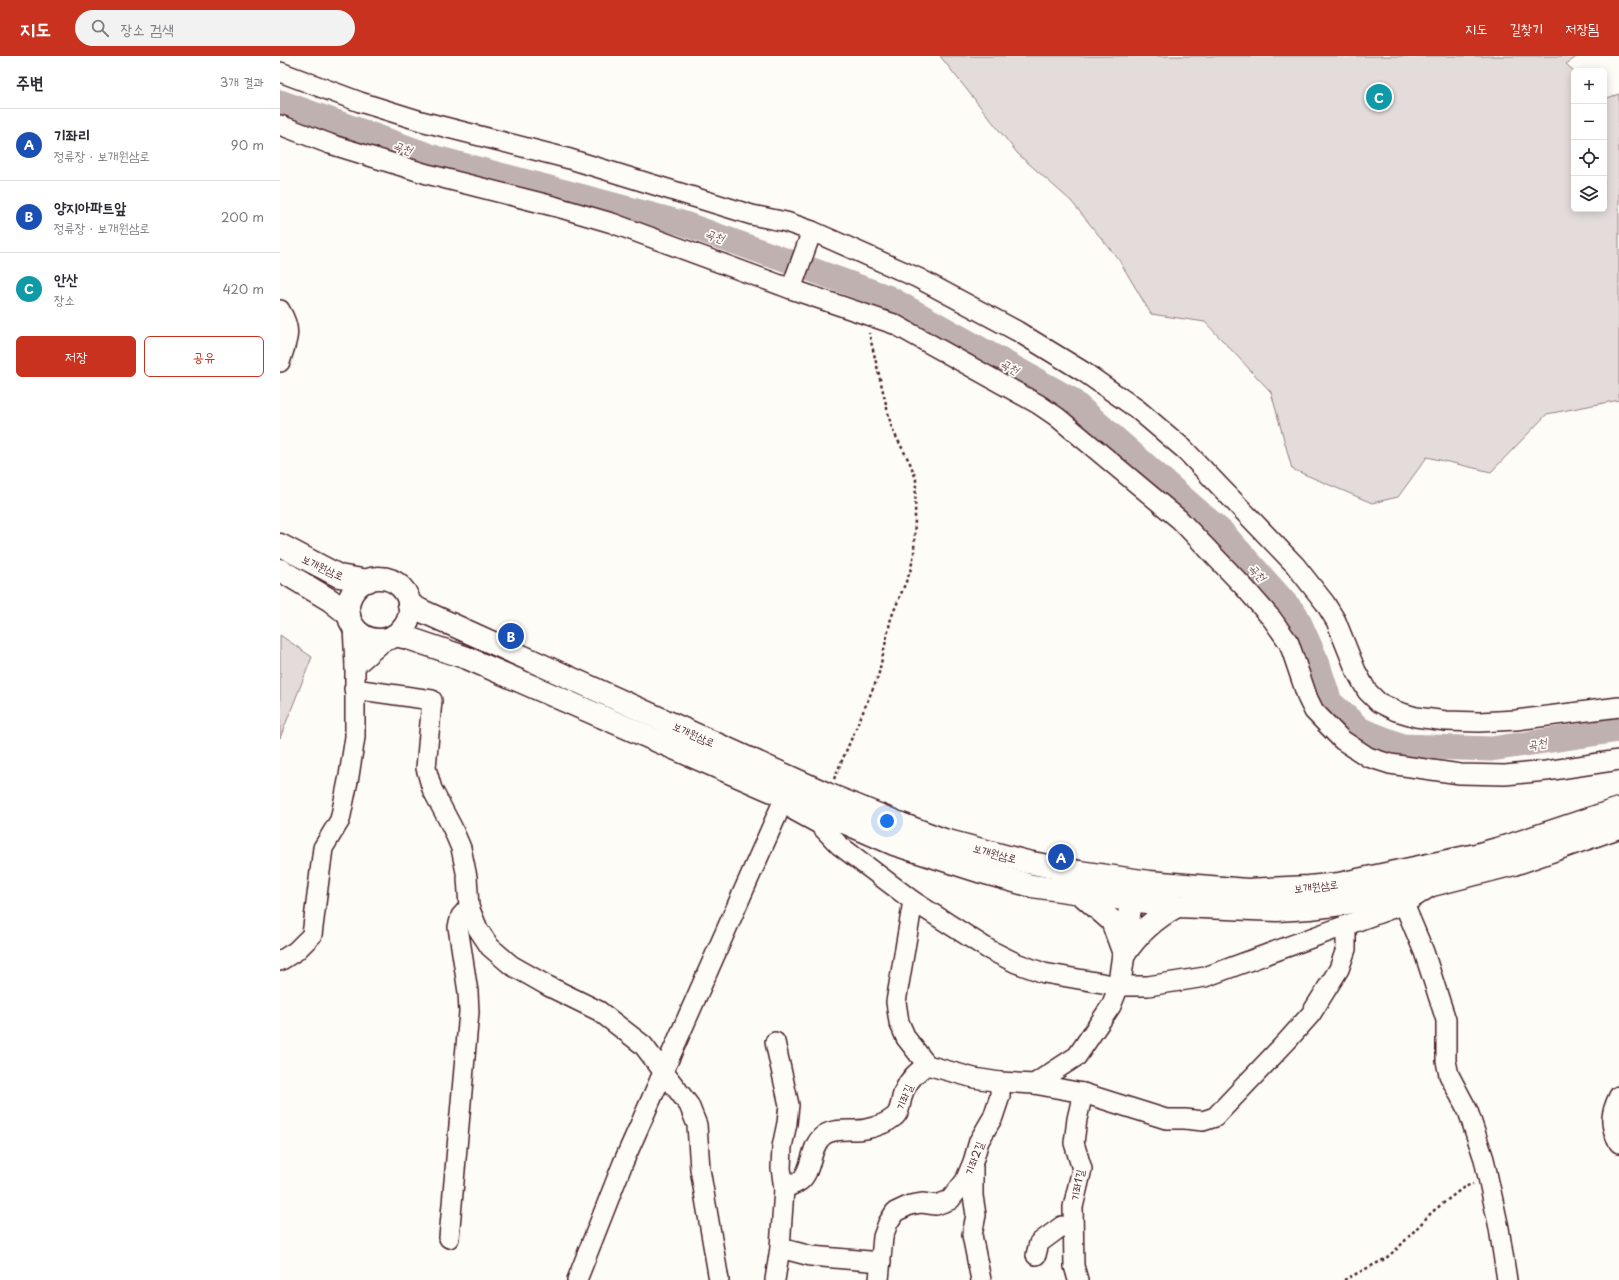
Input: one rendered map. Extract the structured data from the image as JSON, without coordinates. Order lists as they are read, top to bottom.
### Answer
{
  "streets": {
    "main road": ["보개원삼로"],
    "street": ["기좌길", "기좌2길", "기좌1길"]
  },
  "water": ["곡천"],
  "page": {
    "header": "지도",
    "search": "장소 검색",
    "nav": ["지도", "길찾기", "저장됨"],
    "heading": ["주변", "3개 결과"],
    "map_buttons": ["+", "−"],
    "pins": ["C", "B", "A"],
    "list": [
      {
        "mark": "A",
        "name": "기좌리",
        "note": "정류장 · 보개원삼로",
        "value": "90 m"
      },
      {
        "mark": "B",
        "name": "양지아파트앞",
        "note": "정류장 · 보개원삼로",
        "value": "200 m"
      },
      {
        "mark": "C",
        "name": "안산",
        "note": "장소",
        "value": "420 m"
      }
    ],
    "buttons": ["저장", "공유"]
  }
}
